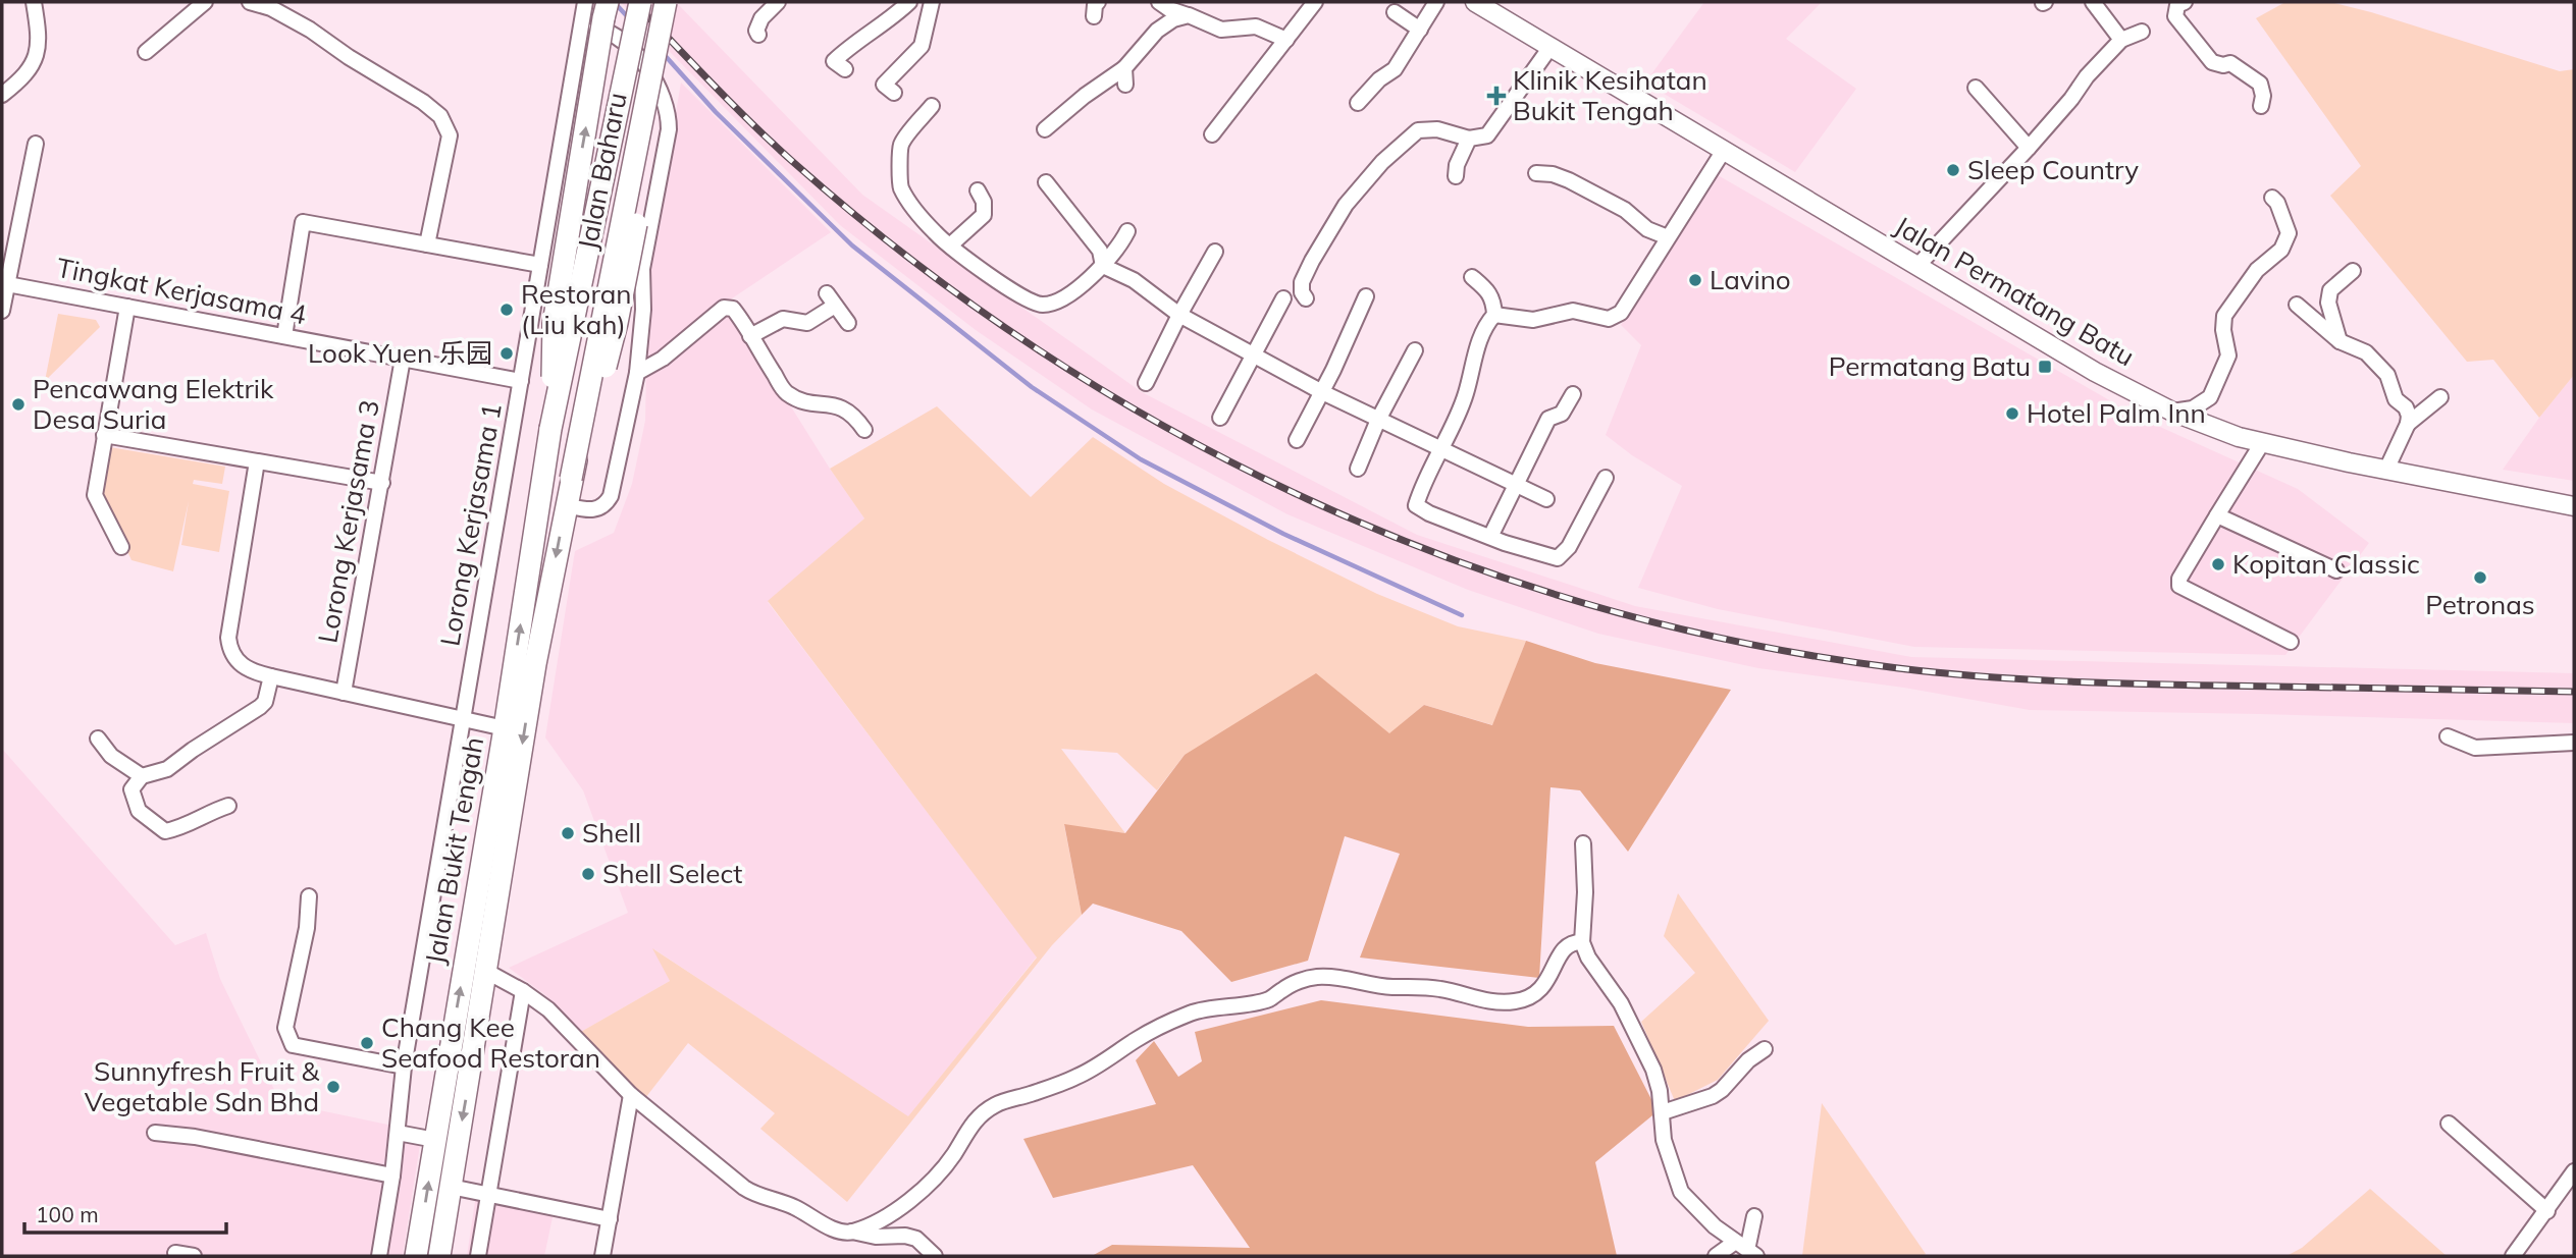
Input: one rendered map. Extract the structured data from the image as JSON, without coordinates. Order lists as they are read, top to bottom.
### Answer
{
  "streets": {
    "highway": ["Jalan Baharu", "Jalan Bukit Tengah"],
    "main road": ["Jalan Permatang Batu"],
    "street": ["Tingkat Kerjasama 4", "Lorong Kerjasama 3", "Lorong Kerjasama 1"]
  },
  "crossings": [
    ["Jalan Baharu", "Jalan Bukit Tengah"],
    ["Tingkat Kerjasama 4", "Lorong Kerjasama 3"],
    ["Tingkat Kerjasama 4", "Lorong Kerjasama 1"]
  ],
  "places": {
    "health": ["Klinik Kesihatan Bukit Tengah"],
    "other": [
      "Sleep Country",
      "Lavino",
      "Restoran (Liu kah)",
      "Look Yuen 乐园",
      "Pencawang Elektrik Desa Suria",
      "Hotel Palm Inn",
      "Kopitan Classic",
      "Petronas",
      "Shell",
      "Shell Select",
      "Chang Kee Seafood Restoran",
      "Sunnyfresh Fruit & Vegetable Sdn Bhd"
    ],
    "transit": ["Permatang Batu"]
  },
  "scale_bar": "100 m"
}
